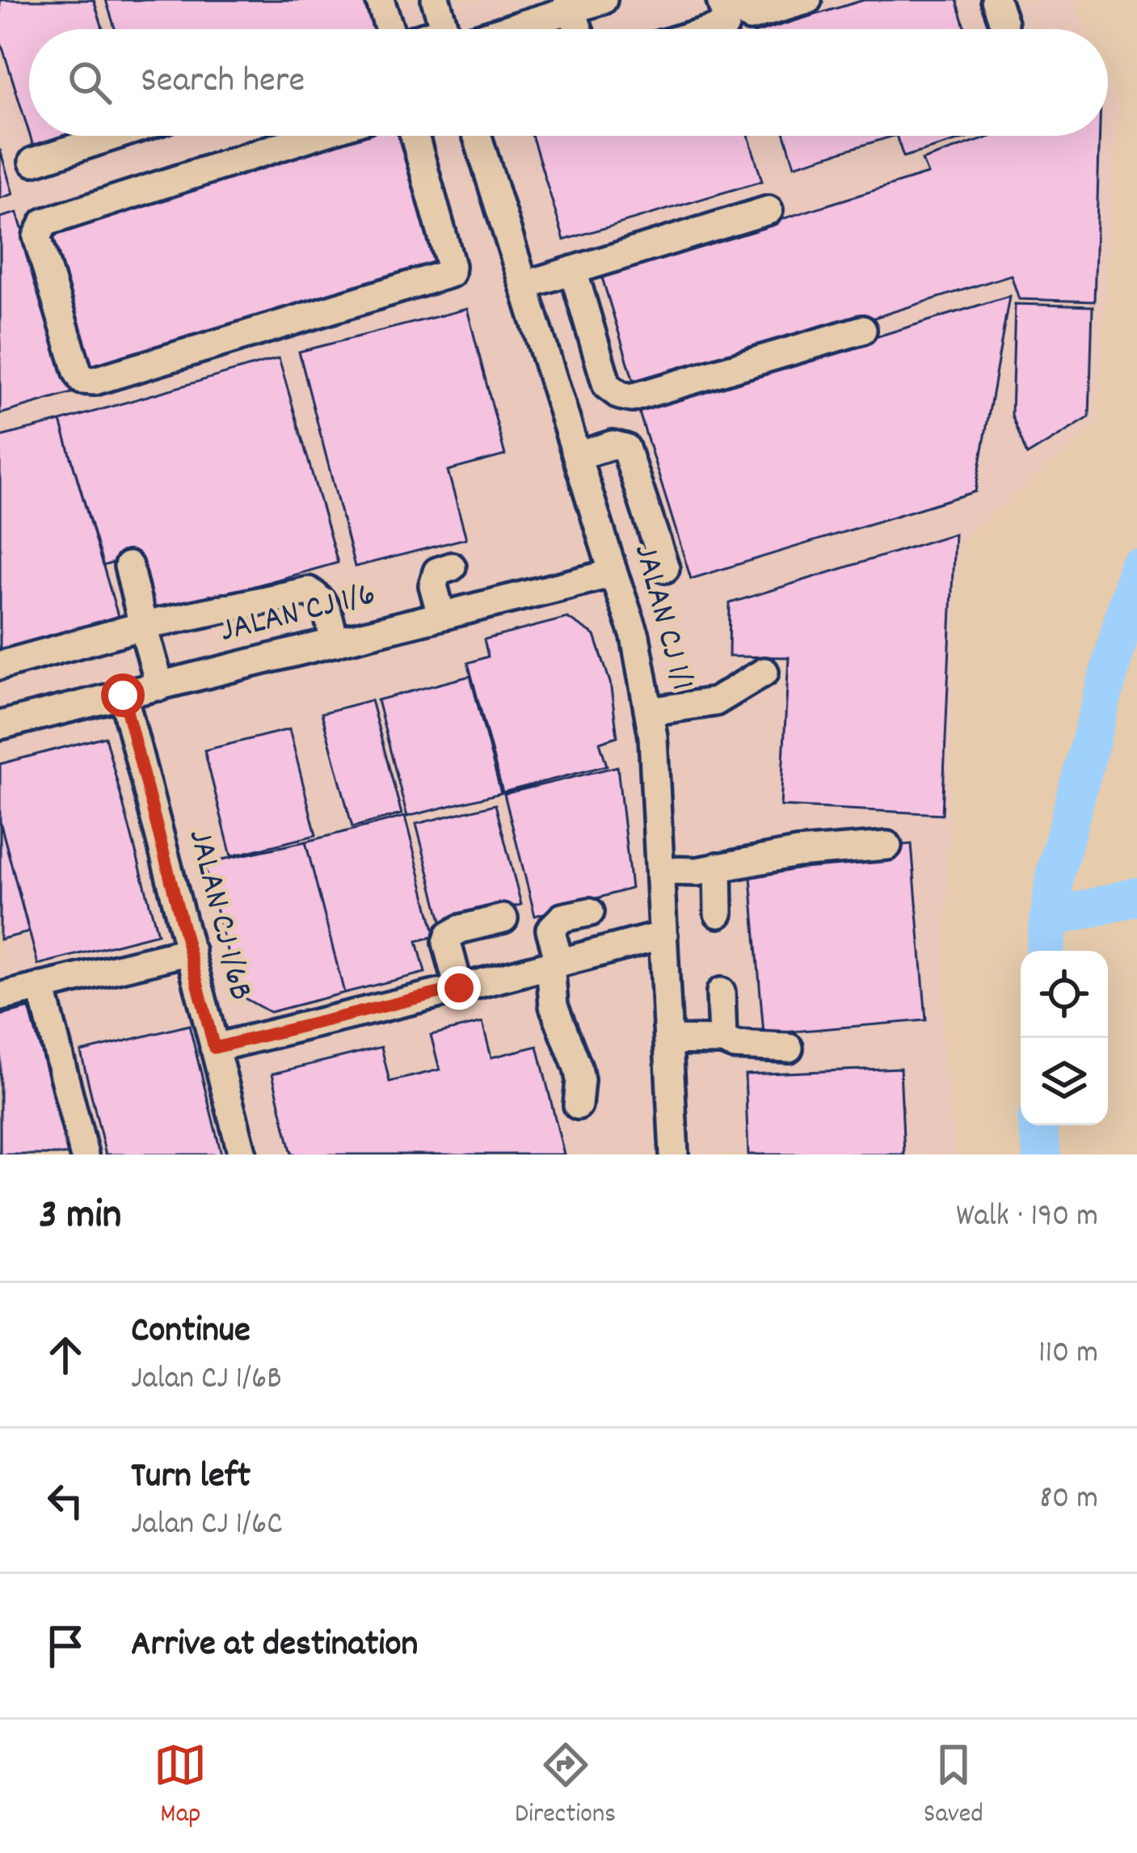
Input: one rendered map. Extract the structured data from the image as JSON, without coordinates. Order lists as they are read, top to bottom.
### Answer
{
  "streets": {
    "street": ["JALAN CJ 1/6", "JALAN CJ 1/1", "JALAN CJ 1/6B"]
  },
  "crossings": [
    ["JALAN CJ 1/6", "JALAN CJ 1/1"],
    ["JALAN CJ 1/6", "JALAN CJ 1/6B"]
  ],
  "page": {
    "search": "Search here",
    "heading": ["3 min", "Walk · 190 m"],
    "list": [
      ["Continue", "Jalan CJ 1/6B", "110 m"],
      ["Turn left", "Jalan CJ 1/6C", "80 m"],
      "Arrive at destination"
    ],
    "nav": ["Map", "Directions", "Saved"]
  }
}
